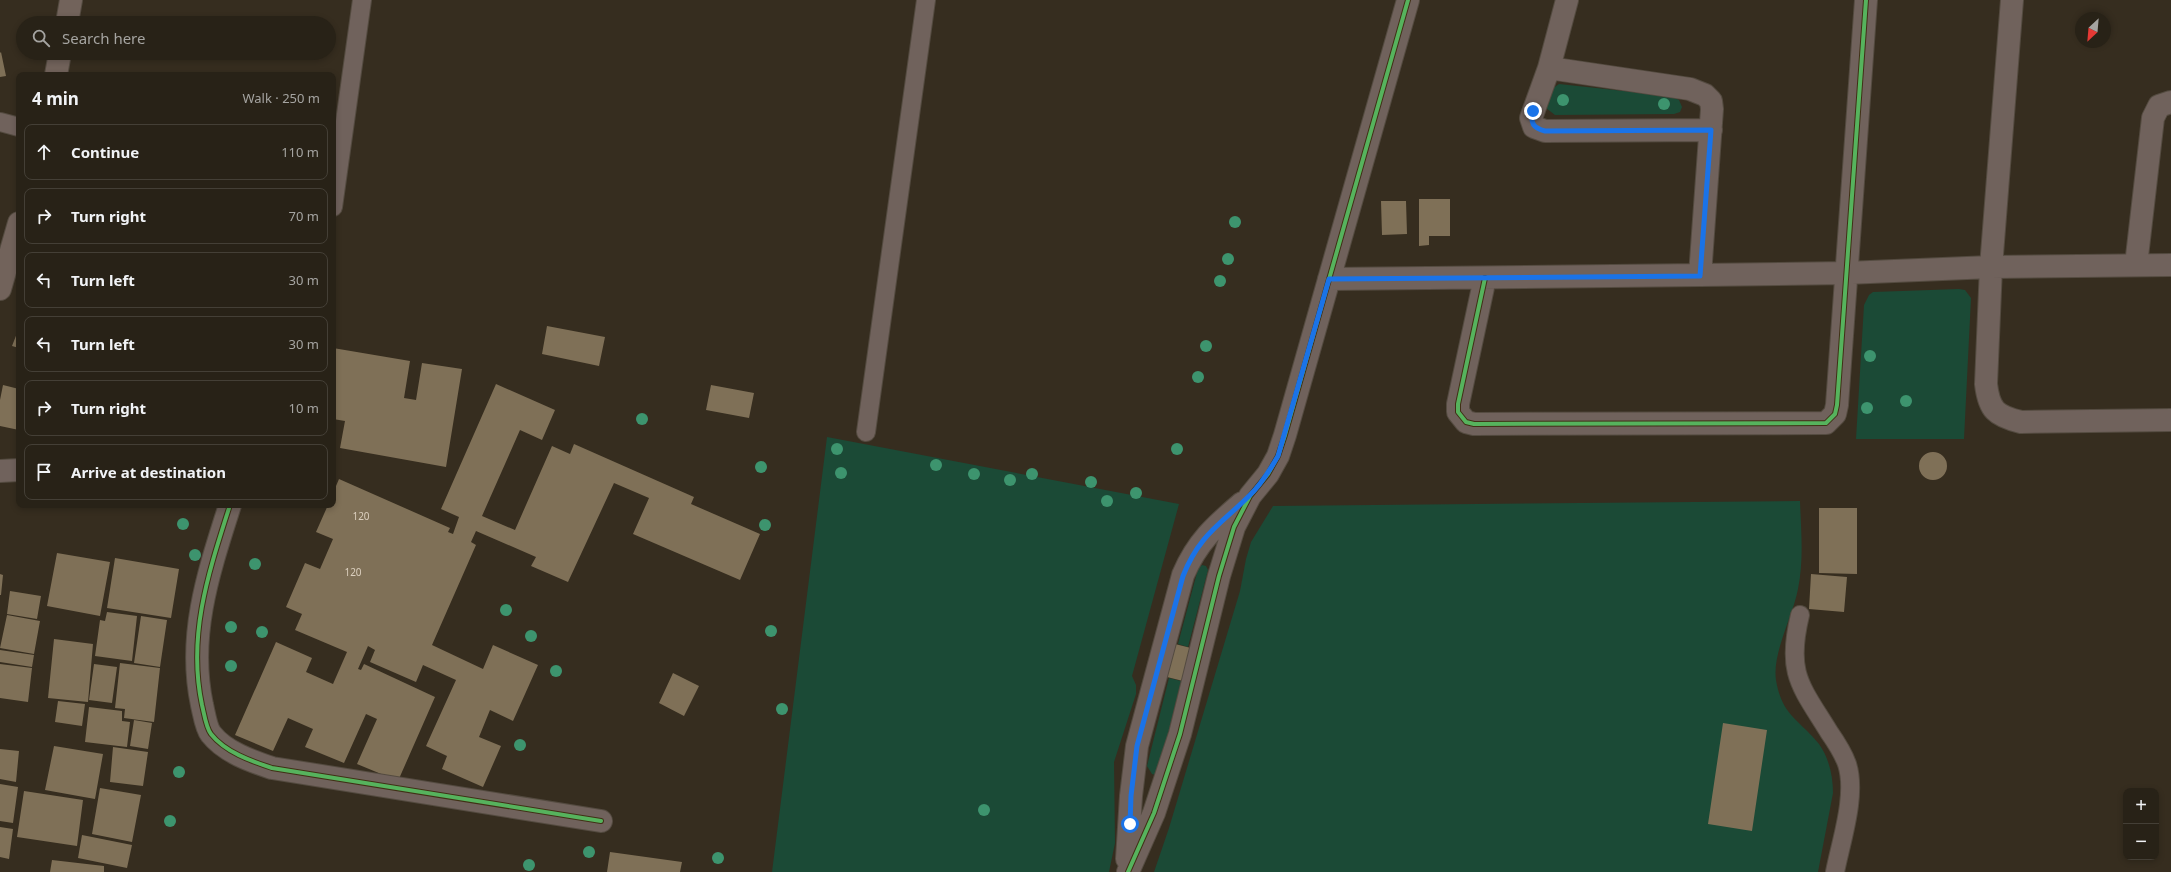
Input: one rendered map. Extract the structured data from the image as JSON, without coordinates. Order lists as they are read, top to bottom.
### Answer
{
  "house_numbers": ["120", "120"],
  "north": "bottom left",
  "page": {
    "search": "Search here",
    "heading": ["4 min", "Walk · 250 m"],
    "list": [
      ["Continue", "110 m"],
      ["Turn right", "70 m"],
      ["Turn left", "30 m"],
      ["Turn left", "30 m"],
      ["Turn right", "10 m"],
      "Arrive at destination"
    ],
    "map_buttons": ["+", "−"]
  }
}
